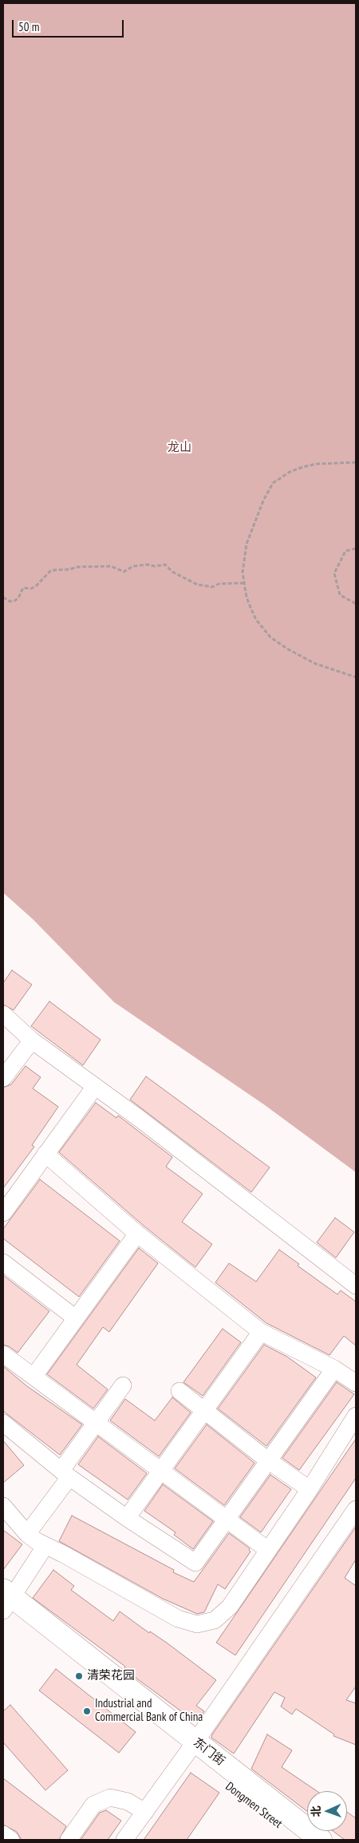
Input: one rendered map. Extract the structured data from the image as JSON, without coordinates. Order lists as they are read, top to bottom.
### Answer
{
  "streets": {
    "street": ["东门街", "Dongmen Street"]
  },
  "crossings": [
    ["东门街", "Dongmen Street"]
  ],
  "parks": ["龙山"],
  "places": ["清荣花园", "Industrial and Commercial Bank of China"],
  "scale_bar": "50 m",
  "north": "left"
}
